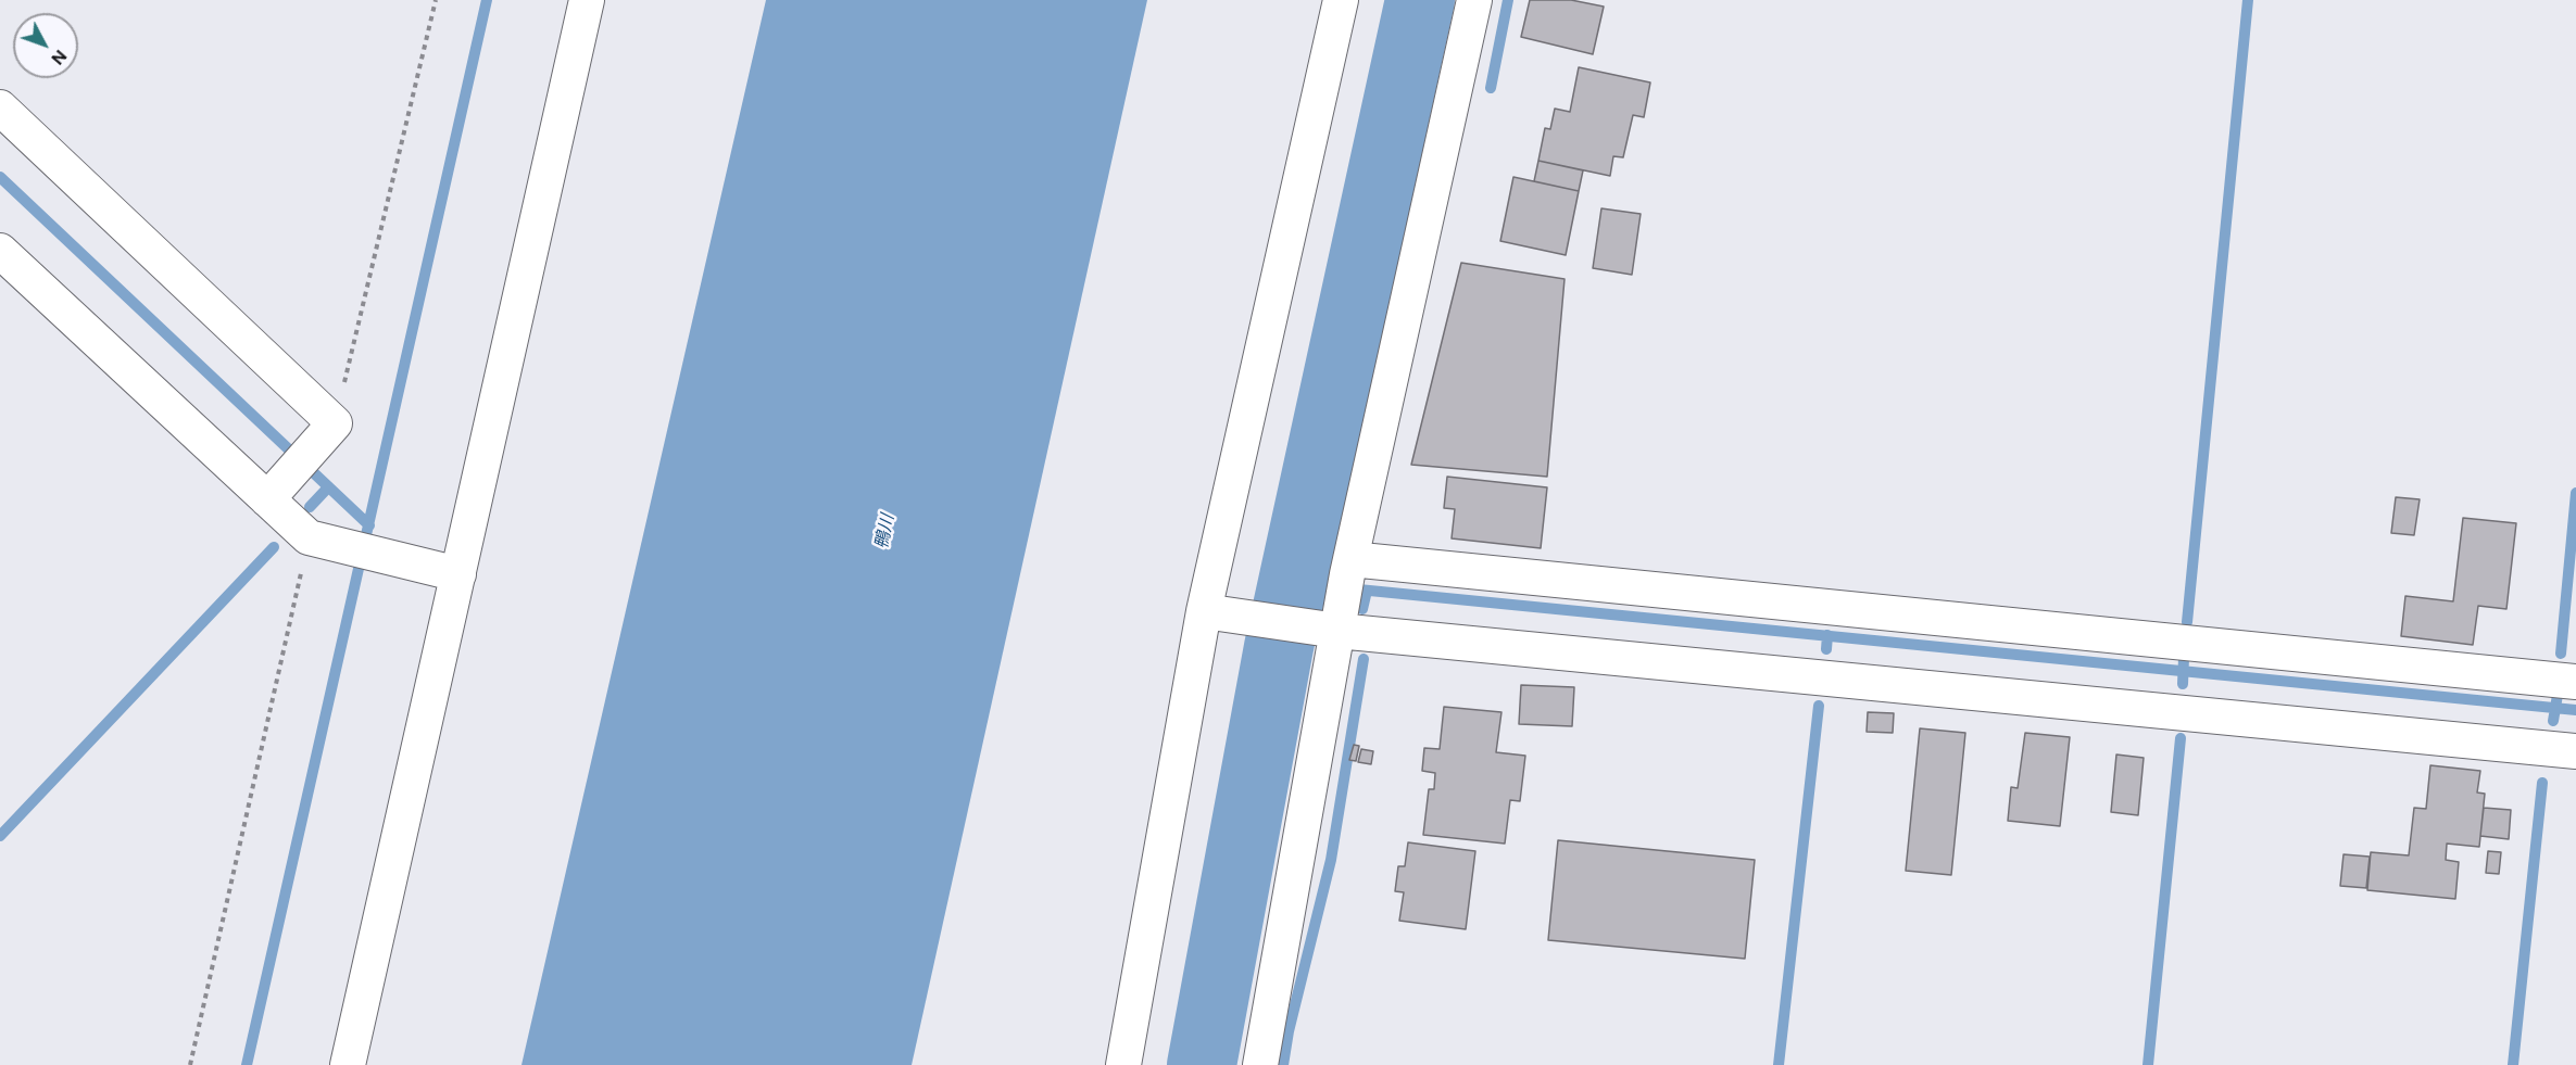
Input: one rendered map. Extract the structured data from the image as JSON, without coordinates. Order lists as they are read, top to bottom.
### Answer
{
  "water": ["鴨川"],
  "north": "bottom right"
}
